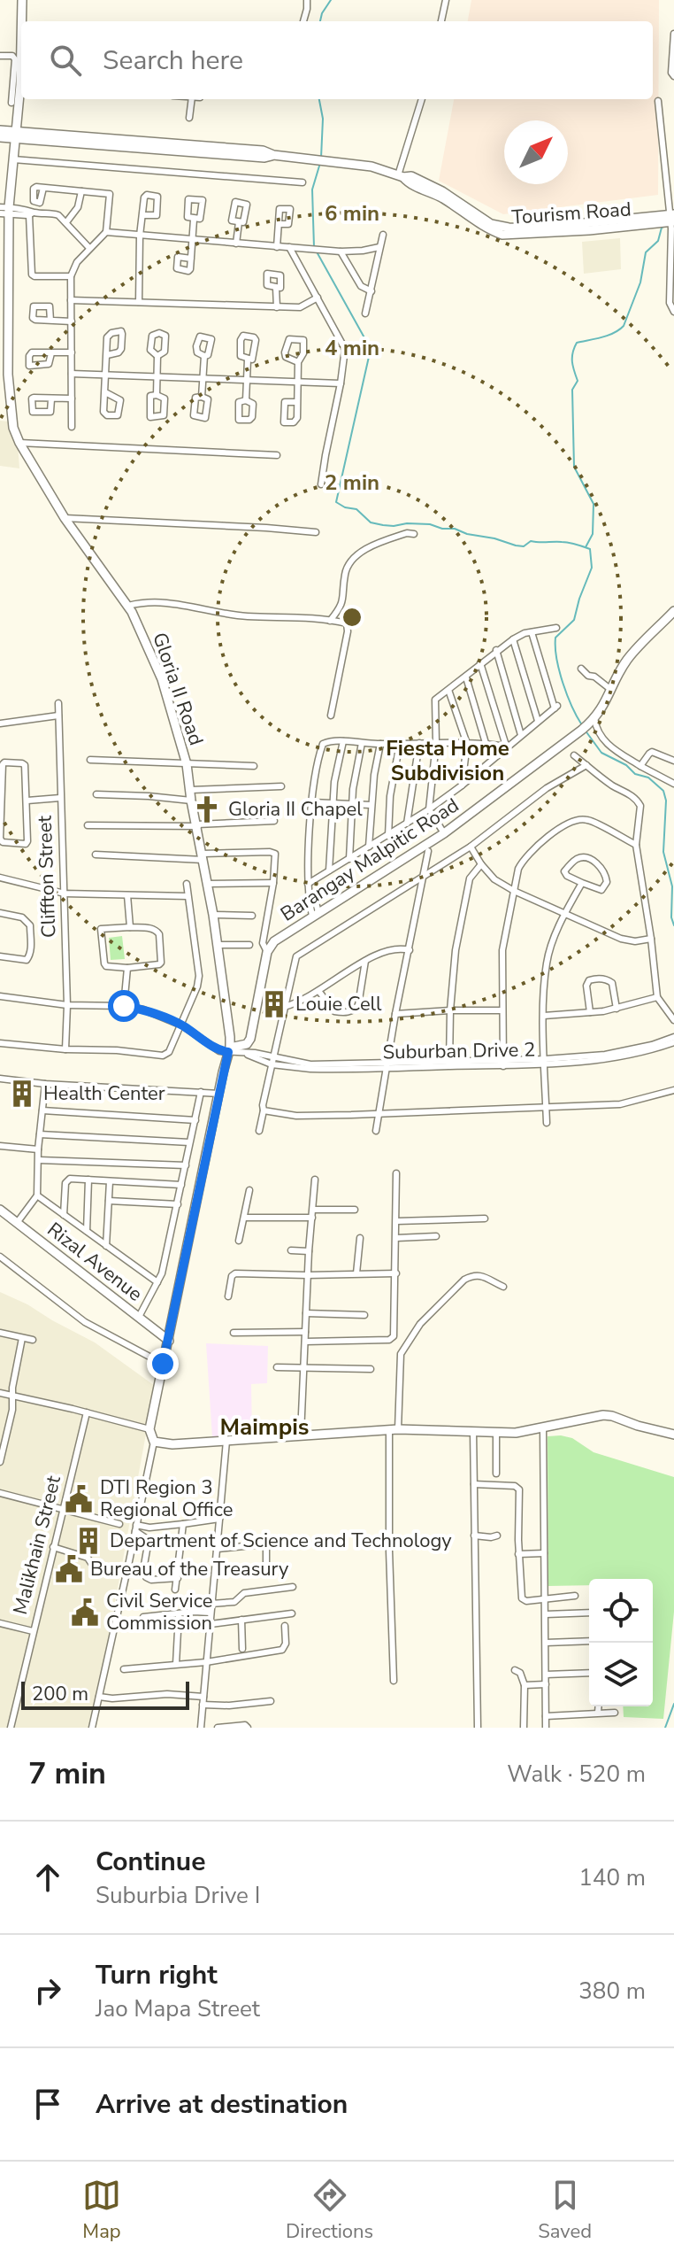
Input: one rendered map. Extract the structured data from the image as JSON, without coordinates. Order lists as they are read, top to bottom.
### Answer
{
  "streets": {
    "street": [
      "Tourism Road",
      "Gloria II Road",
      "Barangay Malpitic Road",
      "Cliffton Street",
      "Suburban Drive 2",
      "Rizal Avenue",
      "Malikhain Street"
    ]
  },
  "crossings": [
    ["Tourism Road", "Gloria II Road"],
    ["Gloria II Road", "Suburban Drive 2"],
    ["Gloria II Road", "Rizal Avenue"]
  ],
  "districts": ["Fiesta Home Subdivision", "Maimpis"],
  "places": {
    "church": ["Gloria II Chapel"],
    "building": ["Louie Cell", "Health Center", "Department of Science and Technology"],
    "public building": ["DTI Region 3 Regional Office", "Bureau of the Treasury", "Civil Service Commission"]
  },
  "scale_bar": "200 m",
  "north": "top right",
  "page": {
    "search": "Search here",
    "scale": "200 m",
    "heading": ["7 min", "Walk · 520 m"],
    "list": [
      ["Continue", "Suburbia Drive I", "140 m"],
      ["Turn right", "Jao Mapa Street", "380 m"],
      "Arrive at destination"
    ],
    "nav": ["Map", "Directions", "Saved"]
  },
  "rings": ["6 min", "4 min", "2 min"]
}
